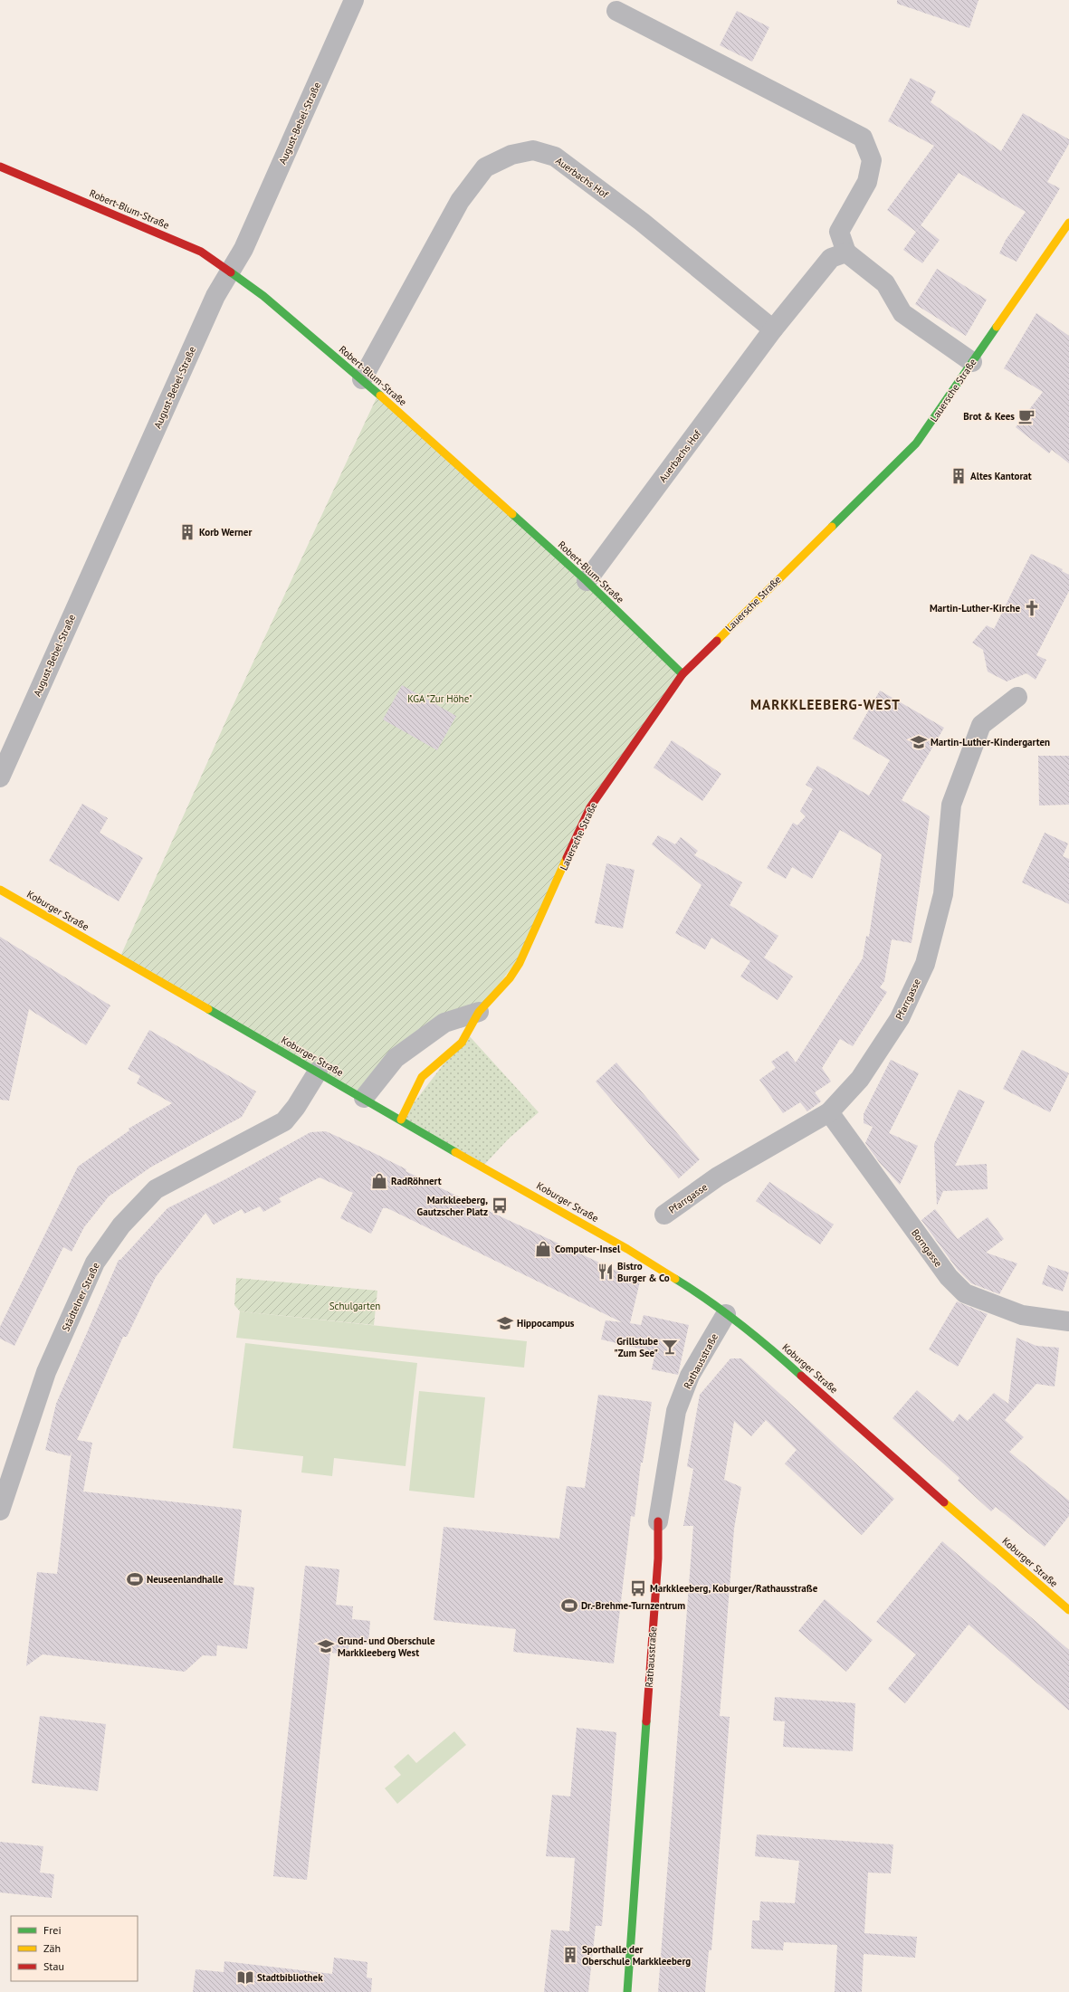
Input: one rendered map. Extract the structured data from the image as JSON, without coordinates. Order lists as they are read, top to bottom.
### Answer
{
  "streets": {
    "street": [
      "August-Bebel-Straße",
      "Auerbachs Hof",
      "Robert-Blum-Straße",
      "Lauersche Straße",
      "Koburger Straße",
      "Pfarrgasse",
      "Borngasse",
      "Städtelner Straße",
      "Rathausstraße"
    ]
  },
  "crossings": [
    ["August-Bebel-Straße", "Robert-Blum-Straße"],
    ["Auerbachs Hof", "Robert-Blum-Straße"],
    ["Robert-Blum-Straße", "Lauersche Straße"],
    ["Lauersche Straße", "Koburger Straße"],
    ["Koburger Straße", "Städtelner Straße"],
    ["Koburger Straße", "Rathausstraße"],
    ["Pfarrgasse", "Borngasse"]
  ],
  "districts": ["MARKKLEEBERG-WEST"],
  "parks": ["KGA \"Zur Höhe\"", "Schulgarten"],
  "places": {
    "cafe": ["Brot & Kees"],
    "building": ["Altes Kantorat", "Korb Werner", "Sporthalle der Oberschule Markkleeberg"],
    "church": ["Martin-Luther-Kirche"],
    "school or university": ["Martin-Luther-Kindergarten", "Hippocampus", "Grund- und Oberschule Markkleeberg West"],
    "shop": ["RadRöhnert", "Computer-Insel"],
    "bus stop": ["Markkleeberg, Gautzscher Platz", "Markkleeberg, Koburger/Rathausstraße"],
    "restaurant": ["Bistro Burger & Co"],
    "bar": ["Grillstube \"Zum See\""],
    "sports": ["Neuseenlandhalle", "Dr.-Brehme-Turnzentrum"],
    "library": ["Stadtbibliothek"]
  },
  "legend": ["Frei", "Zäh", "Stau"]
}
